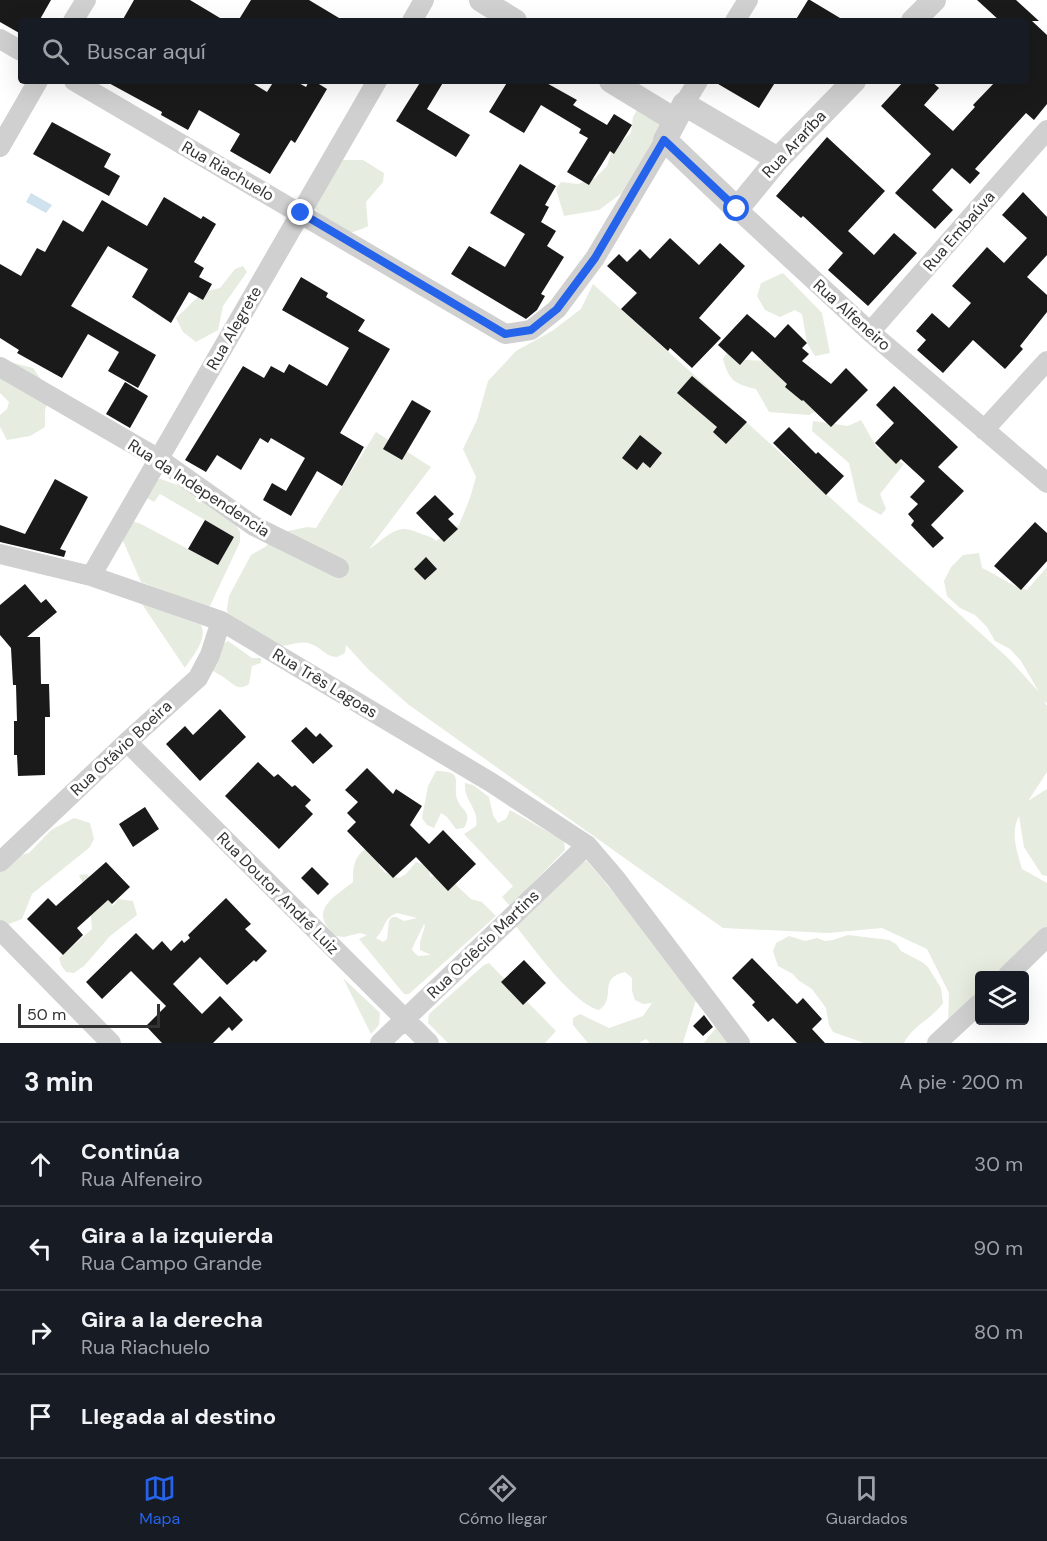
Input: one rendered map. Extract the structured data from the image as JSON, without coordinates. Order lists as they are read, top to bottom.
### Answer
{
  "streets": {
    "street": [
      "Rua Araríba",
      "Rua Riachuelo",
      "Rua Embaúva",
      "Rua Alfeneiro",
      "Rua Alegrete",
      "Rua da Independencia",
      "Rua Três Lagoas",
      "Rua Otávio Boeira",
      "Rua Doutor André Luiz",
      "Rua Oclêcio Martins"
    ]
  },
  "crossings": [
    ["Rua Araríba", "Rua Alfeneiro"],
    ["Rua Riachuelo", "Rua Alfeneiro"],
    ["Rua Riachuelo", "Rua Alegrete"],
    ["Rua Embaúva", "Rua Alfeneiro"],
    ["Rua Alegrete", "Rua da Independencia"],
    ["Rua Alegrete", "Rua Três Lagoas"],
    ["Rua Três Lagoas", "Rua Otávio Boeira"],
    ["Rua Três Lagoas", "Rua Oclêcio Martins"],
    ["Rua Otávio Boeira", "Rua Doutor André Luiz"],
    ["Rua Doutor André Luiz", "Rua Oclêcio Martins"]
  ],
  "scale_bar": "50 m",
  "page": {
    "search": "Buscar aquí",
    "scale": "50 m",
    "heading": ["3 min", "A pie · 200 m"],
    "list": [
      ["Continúa", "Rua Alfeneiro", "30 m"],
      ["Gira a la izquierda", "Rua Campo Grande", "90 m"],
      ["Gira a la derecha", "Rua Riachuelo", "80 m"],
      "Llegada al destino"
    ],
    "nav": ["Mapa", "Cómo llegar", "Guardados"]
  }
}
